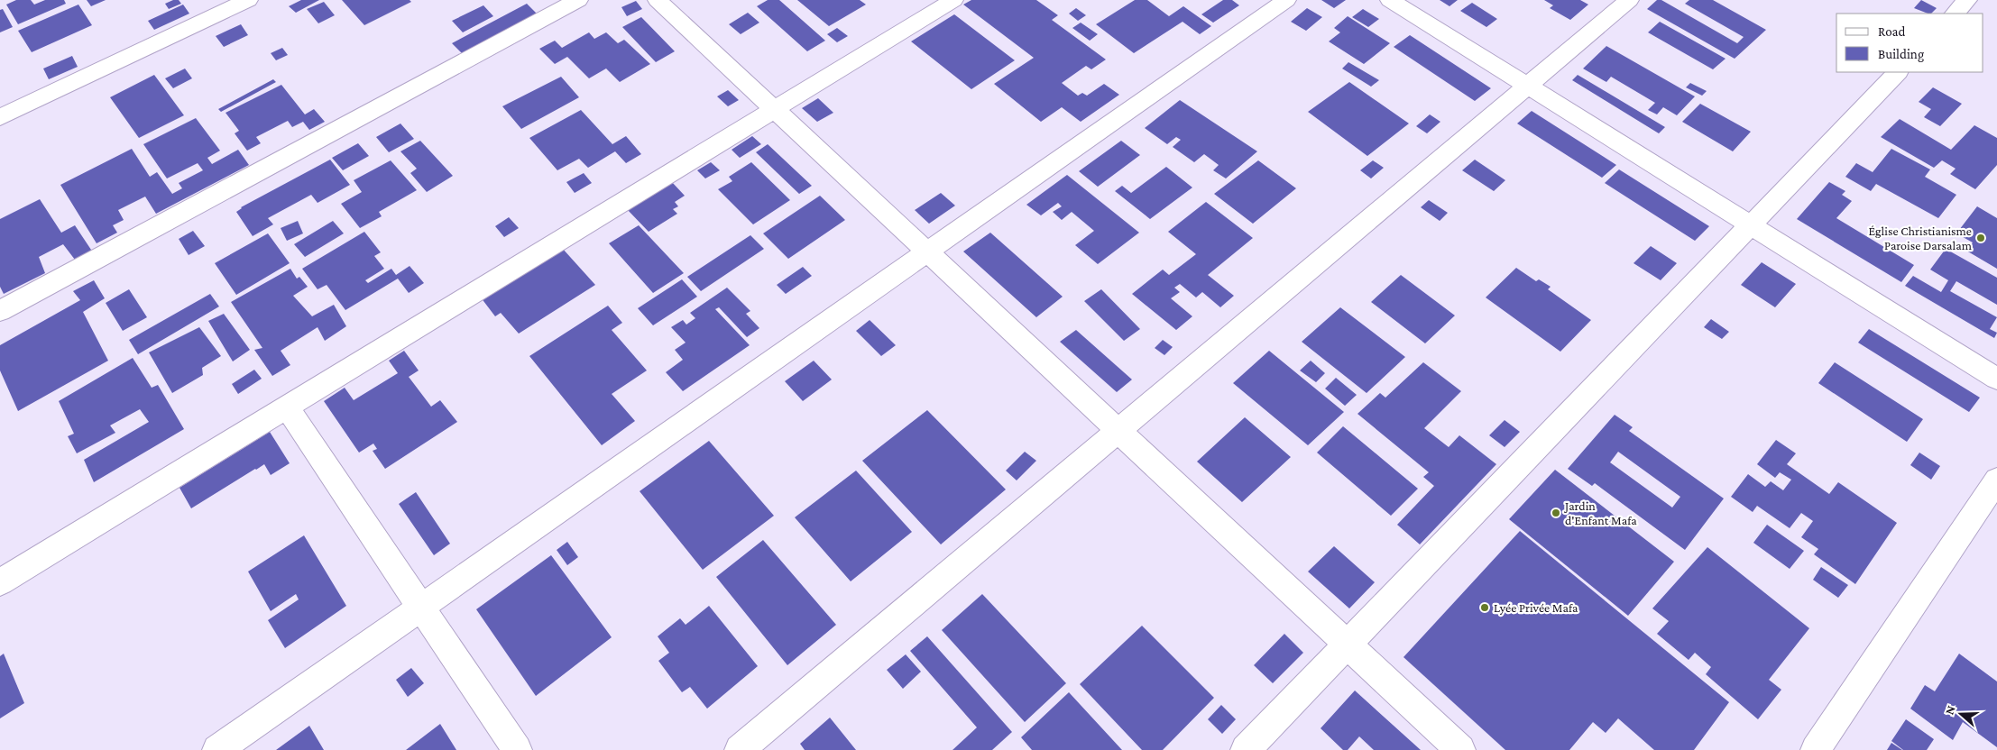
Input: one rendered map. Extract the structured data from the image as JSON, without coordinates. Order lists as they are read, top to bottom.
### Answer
{
  "places": ["Église Christianisme Paroise Darsalam", "Jardin d'Enfant Mafa", "Lyée Privée Mafa"],
  "legend": ["Road", "Building"],
  "north": "left"
}
